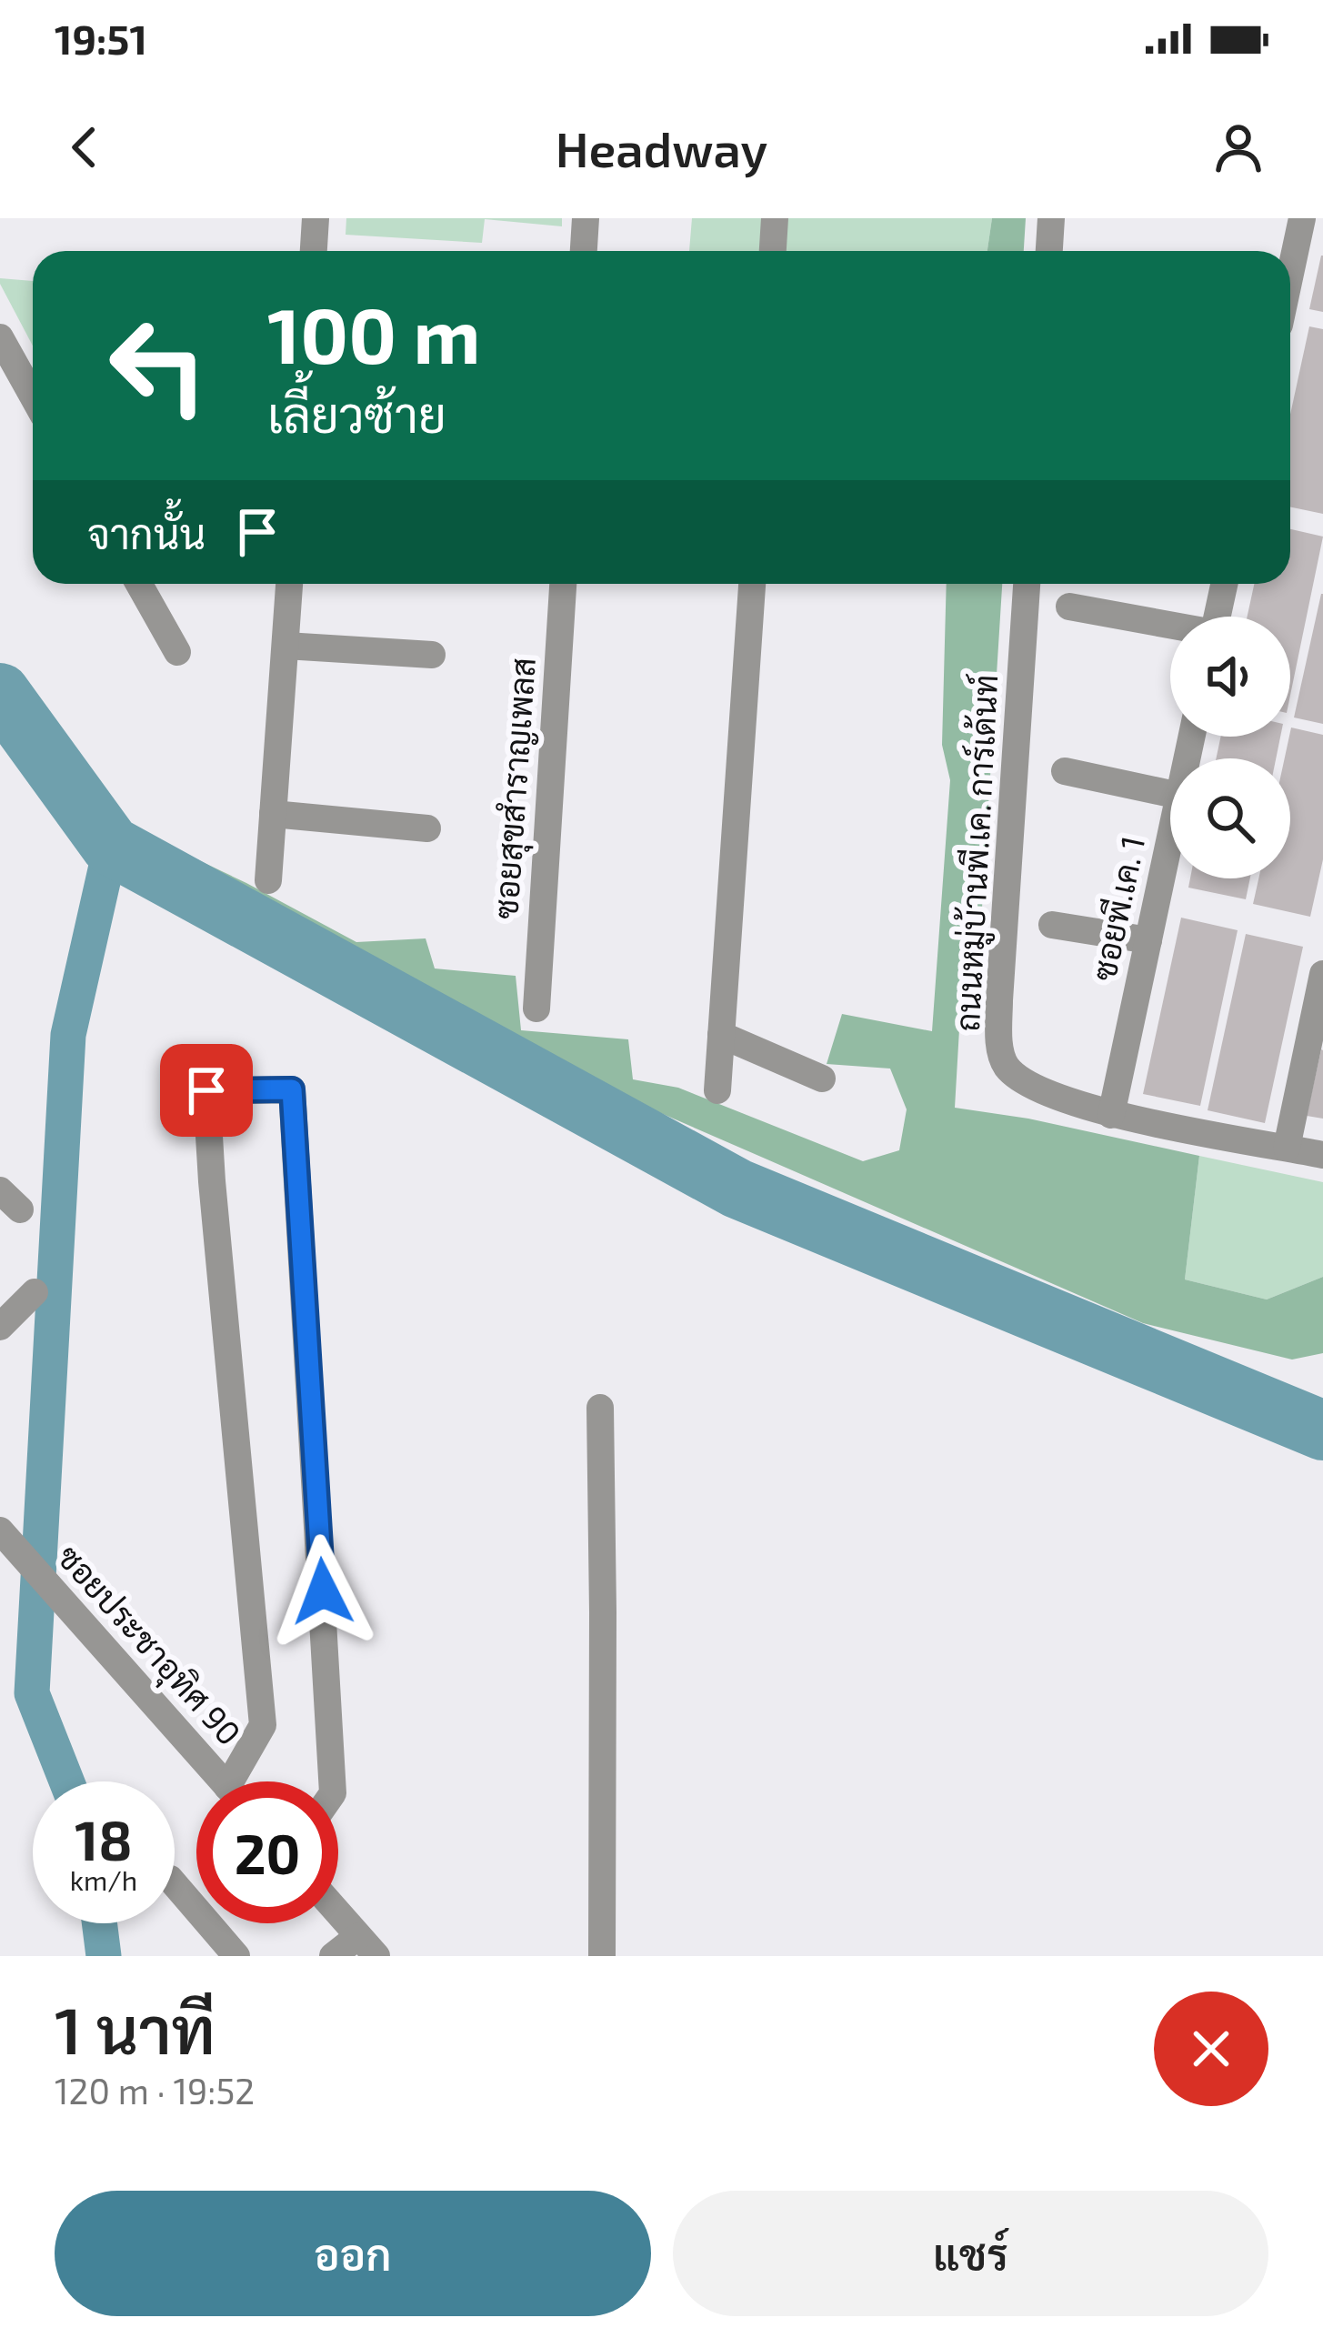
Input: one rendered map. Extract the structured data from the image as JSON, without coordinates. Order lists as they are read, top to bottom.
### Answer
{
  "streets": {
    "street": [
      "ซอยสุขสำราญเพลส",
      "ถนนหมู่บ้านพี.เค. การ์เด้นท์",
      "ซอยพี.เค. 1",
      "ซอยประชาอุทิศ 90"
    ]
  },
  "crossings": [
    ["ถนนหมู่บ้านพี.เค. การ์เด้นท์", "ซอยพี.เค. 1"]
  ],
  "page": {
    "status": "19:51",
    "header": "Headway",
    "turn": ["100 m", "เลี้ยวซ้าย"],
    "then": "จากนั้น",
    "speed": "18 km/h",
    "limit": "20",
    "heading": ["1 นาที", "120 m · 19:52"],
    "buttons": ["ออก", "แชร์"]
  }
}
